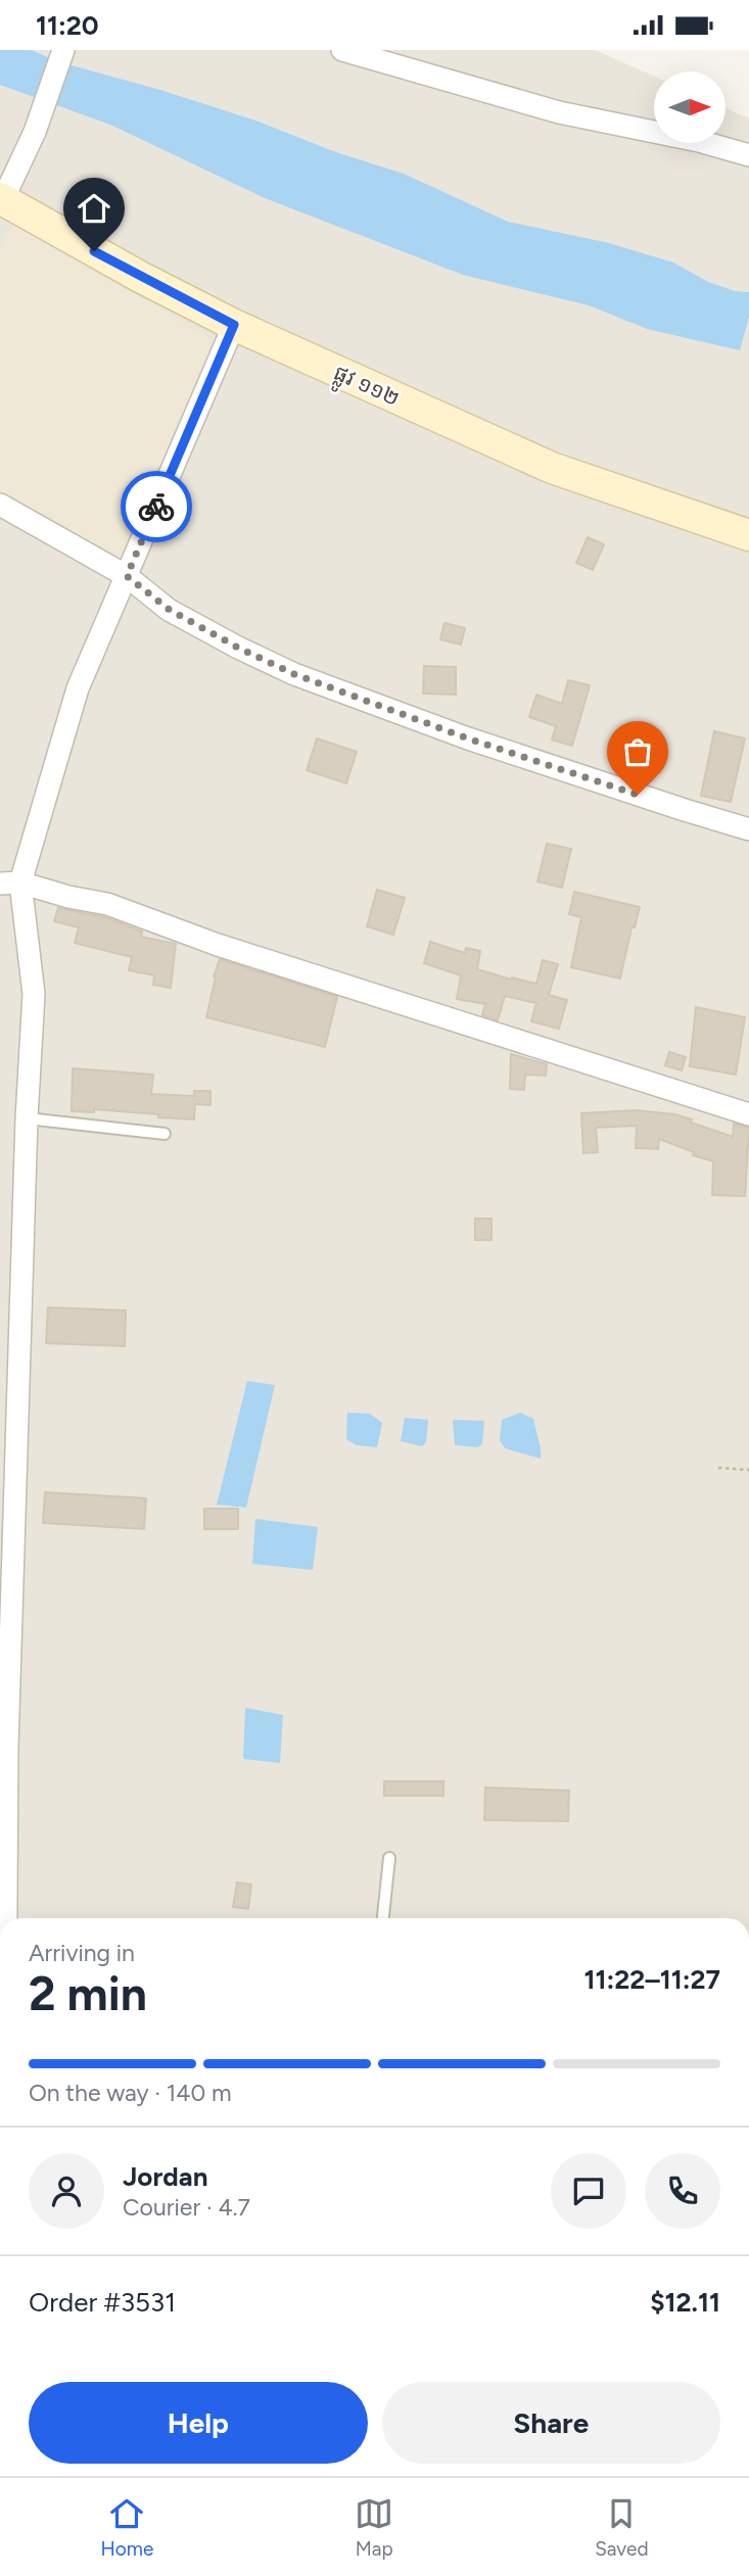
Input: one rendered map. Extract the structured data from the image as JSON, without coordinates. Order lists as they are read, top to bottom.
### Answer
{
  "streets": {
    "street": ["ផ្លូវ ១១២"]
  },
  "north": "right",
  "page": {
    "status": "11:20",
    "heading": ["2 min", "Arriving in", "11:22–11:27"],
    "panel": [
      "Jordan",
      "Courier · 4.7",
      "Order #3531",
      "$12.11"
    ],
    "bar": "On the way · 140 m",
    "buttons": ["Help", "Share"],
    "tabs": ["Home", "Map", "Saved"]
  }
}
